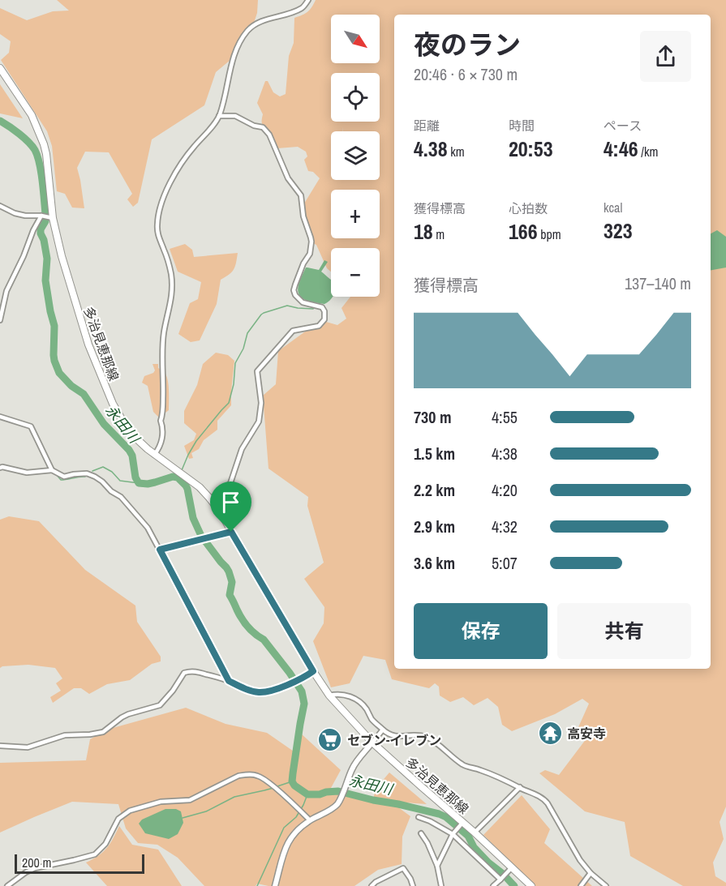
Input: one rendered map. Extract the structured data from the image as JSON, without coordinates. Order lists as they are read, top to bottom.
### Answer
{
  "streets": {
    "main road": ["多治見恵那線"]
  },
  "water": ["永田川"],
  "places": {
    "temple": ["高安寺"],
    "supermarket": ["セブン-イレブン"]
  },
  "scale_bar": "200 m",
  "north": "bottom right",
  "page": {
    "map_buttons": ["+", "−"],
    "heading": ["夜のラン", "20:46 · 6 × 730 m"],
    "stats": [
      ["距離", "4.38 km"],
      ["時間", "20:53"],
      ["ペース", "4:46 /km"],
      ["獲得標高", "18 m"],
      ["心拍数", "166 bpm"],
      ["kcal", "323"]
    ],
    "chart": ["獲得標高", "137–140 m"],
    "list": [
      {
        "name": "730 m",
        "note": "4:55"
      },
      {
        "name": "1.5 km",
        "note": "4:38"
      },
      {
        "name": "2.2 km",
        "note": "4:20"
      },
      {
        "name": "2.9 km",
        "note": "4:32"
      },
      {
        "name": "3.6 km",
        "note": "5:07"
      }
    ],
    "buttons": ["保存", "共有"],
    "scale": "200 m"
  }
}
